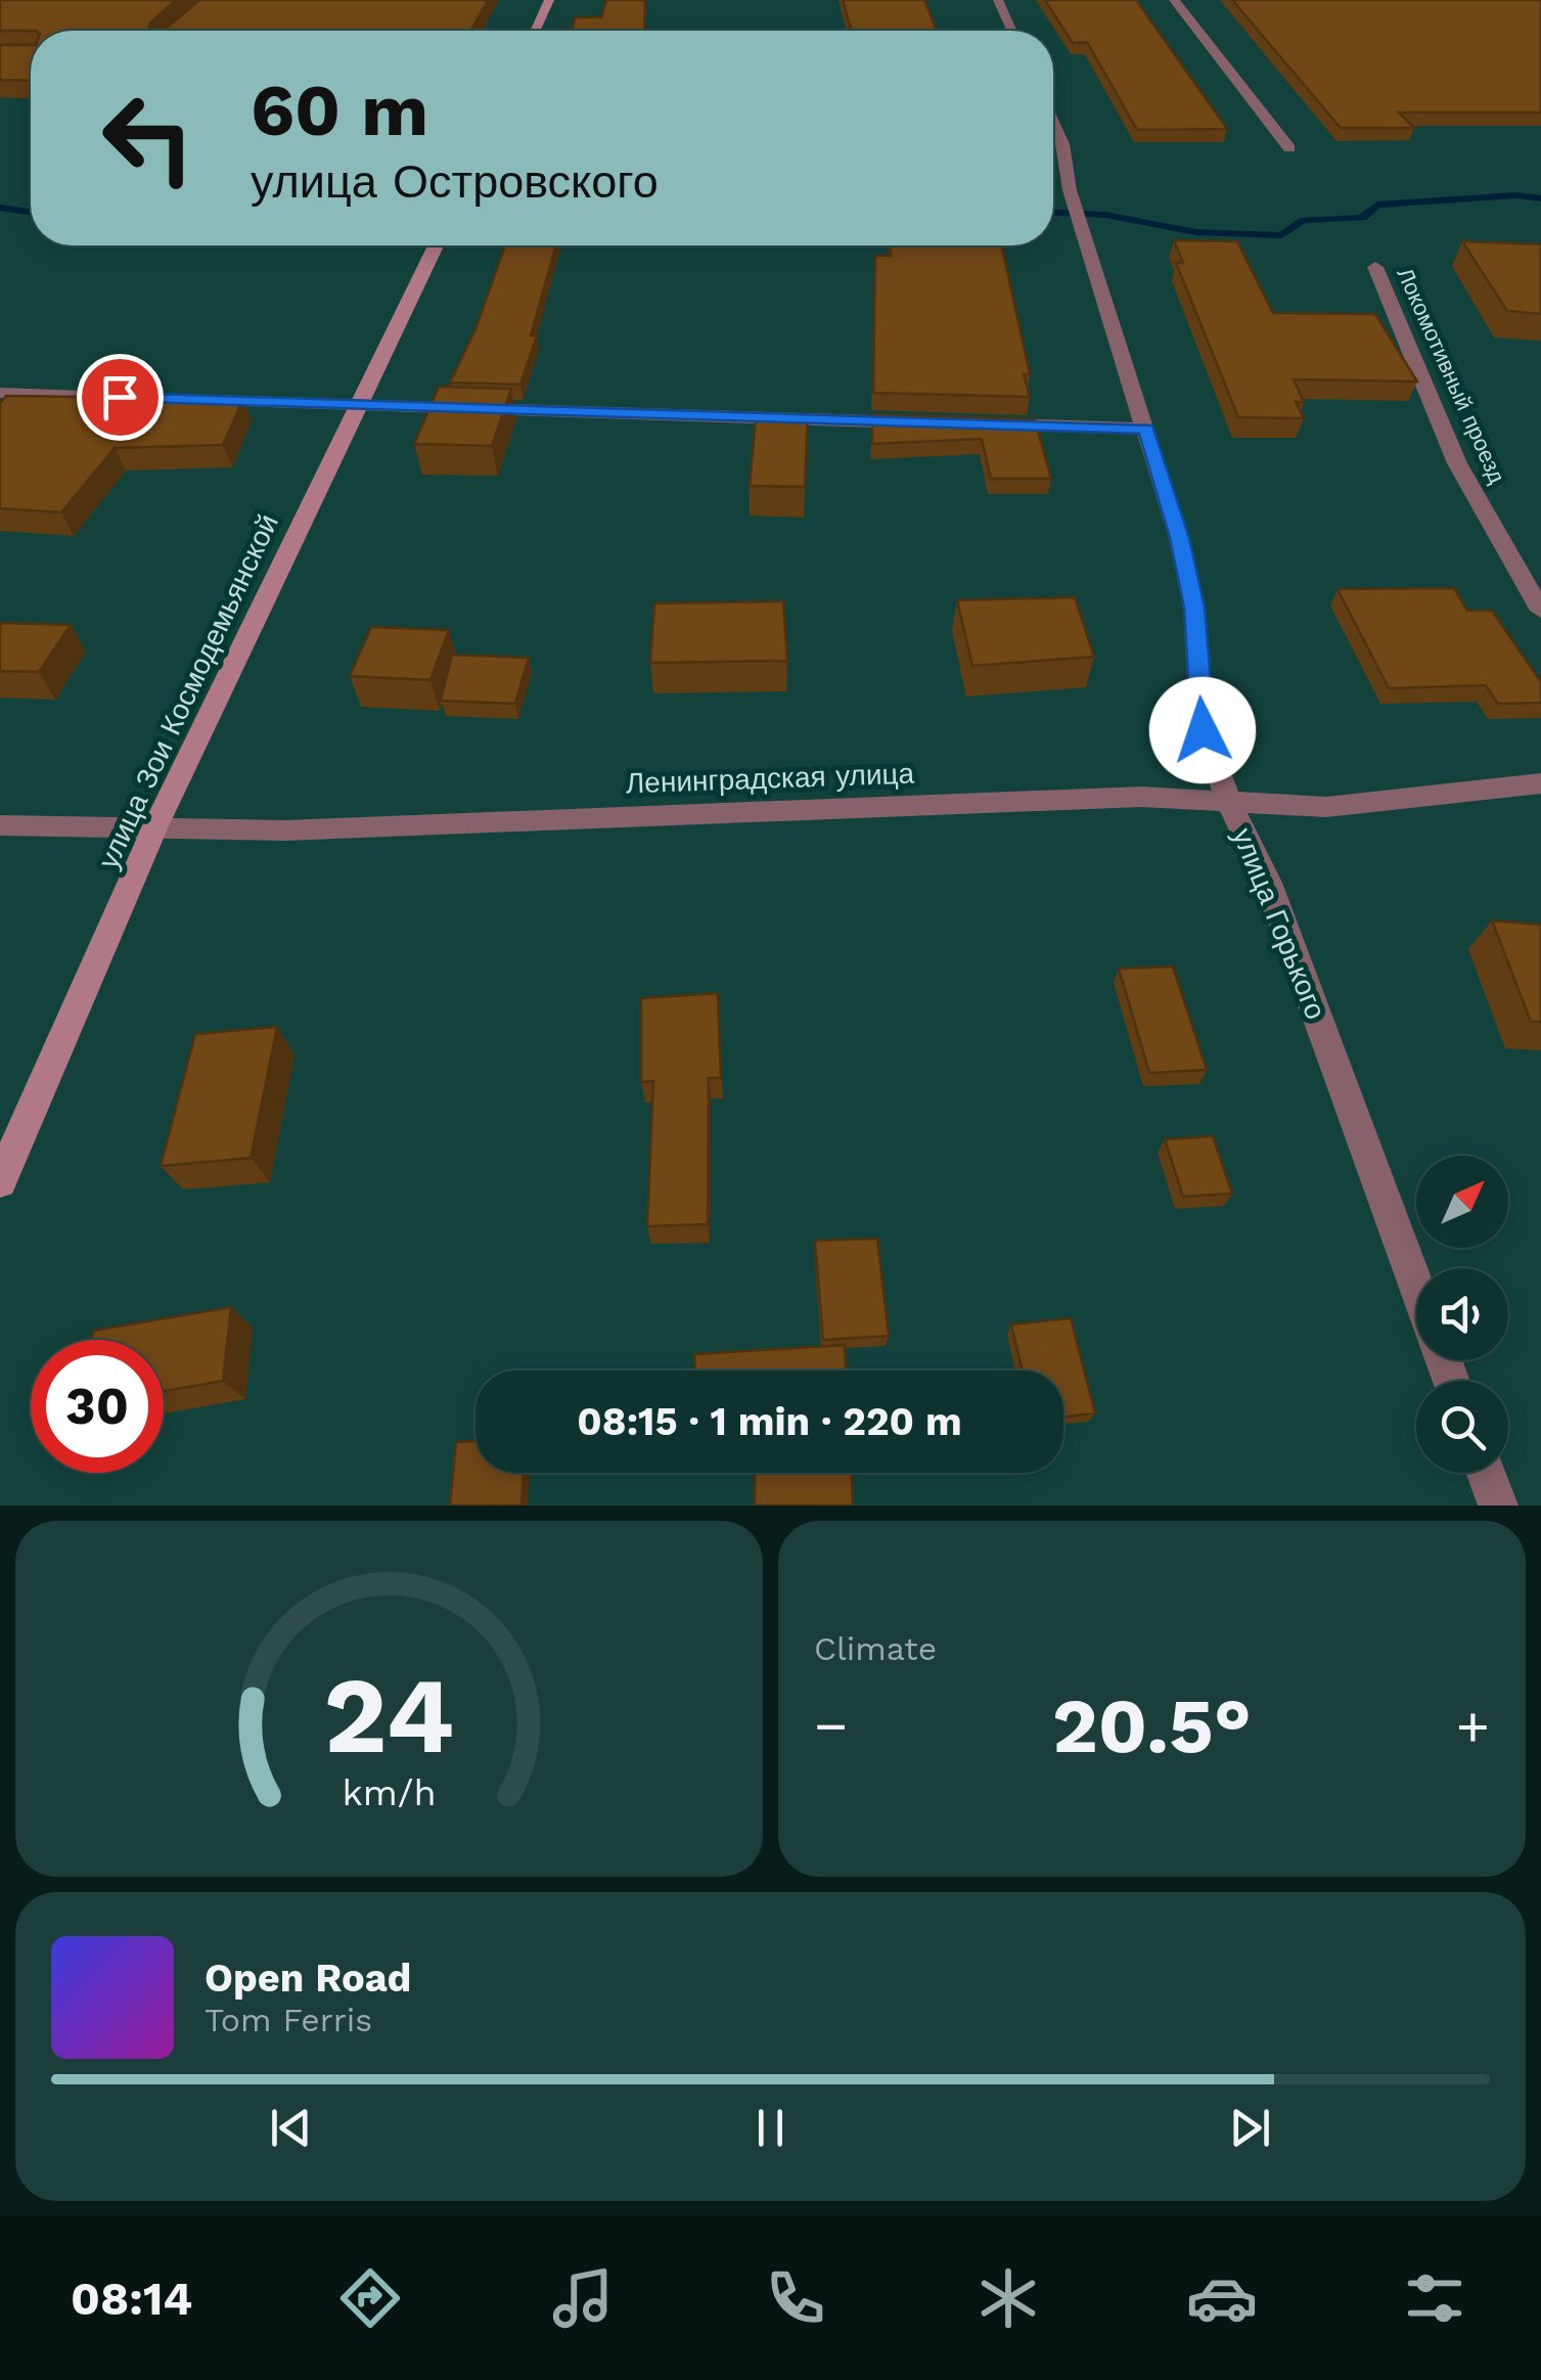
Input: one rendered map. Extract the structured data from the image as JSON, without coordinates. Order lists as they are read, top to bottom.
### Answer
{
  "streets": {
    "street": [
      "Локомотивный проезд",
      "улица Зои Космодемьянской",
      "Ленинградская улица",
      "улица Горького"
    ]
  },
  "crossings": [
    ["улица Зои Космодемьянской", "Ленинградская улица"],
    ["Ленинградская улица", "улица Горького"]
  ],
  "north": "top right",
  "page": {
    "turn": ["60 m", "улица Островского"],
    "limit": "30",
    "trip": "08:15 · 1 min · 220 m",
    "tile": "Climate",
    "heat": ["−", "20.5°", "+"],
    "song": ["Open Road", "Tom Ferris"],
    "tabs": "08:14",
    "gauge": ["24", "km/h"]
  }
}
